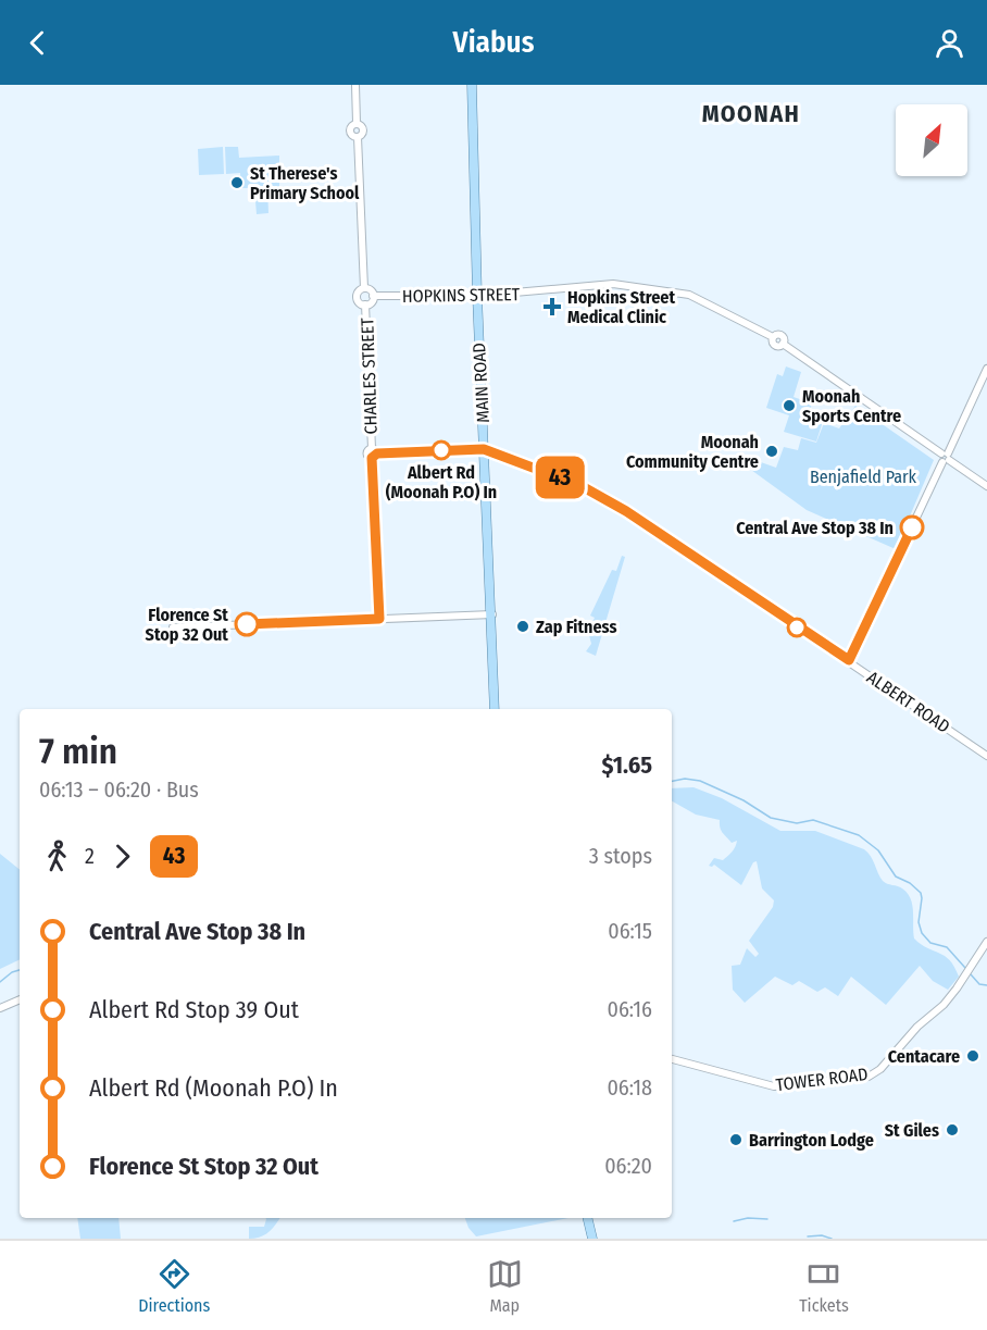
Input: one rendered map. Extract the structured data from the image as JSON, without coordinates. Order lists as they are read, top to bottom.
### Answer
{
  "streets": {
    "main road": ["MAIN ROAD"],
    "street": [
      "HOPKINS STREET",
      "CHARLES STREET",
      "ALBERT ROAD",
      "TOWER ROAD"
    ]
  },
  "crossings": [
    ["HOPKINS STREET", "CHARLES STREET"],
    ["HOPKINS STREET", "MAIN ROAD"],
    ["CHARLES STREET", "ALBERT ROAD"],
    ["MAIN ROAD", "ALBERT ROAD"]
  ],
  "districts": ["MOONAH"],
  "parks": ["Benjafield Park"],
  "places": {
    "other": [
      "St Therese's Primary School",
      "Moonah Sports Centre",
      "Albert Rd (Moonah P.O) In",
      "Moonah Community Centre",
      "Central Ave Stop 38 In",
      "Florence St Stop 32 Out",
      "Zap Fitness",
      "Centacare",
      "St Giles",
      "Barrington Lodge"
    ],
    "health": ["Hopkins Street Medical Clinic"]
  },
  "lines": ["bus line 43"],
  "north": "top right",
  "page": {
    "header": "Viabus",
    "on_map": "43",
    "heading": ["7 min", "06:13 – 06:20 · Bus", "$1.65"],
    "legs": ["2", "43", "3 stops"],
    "list": [
      {
        "name": "Central Ave Stop 38 In",
        "value": "06:15"
      },
      {
        "name": "Albert Rd Stop 39 Out",
        "value": "06:16"
      },
      {
        "name": "Albert Rd (Moonah P.O) In",
        "value": "06:18"
      },
      {
        "name": "Florence St Stop 32 Out",
        "value": "06:20"
      }
    ],
    "tabs": ["Directions", "Map", "Tickets"]
  }
}
